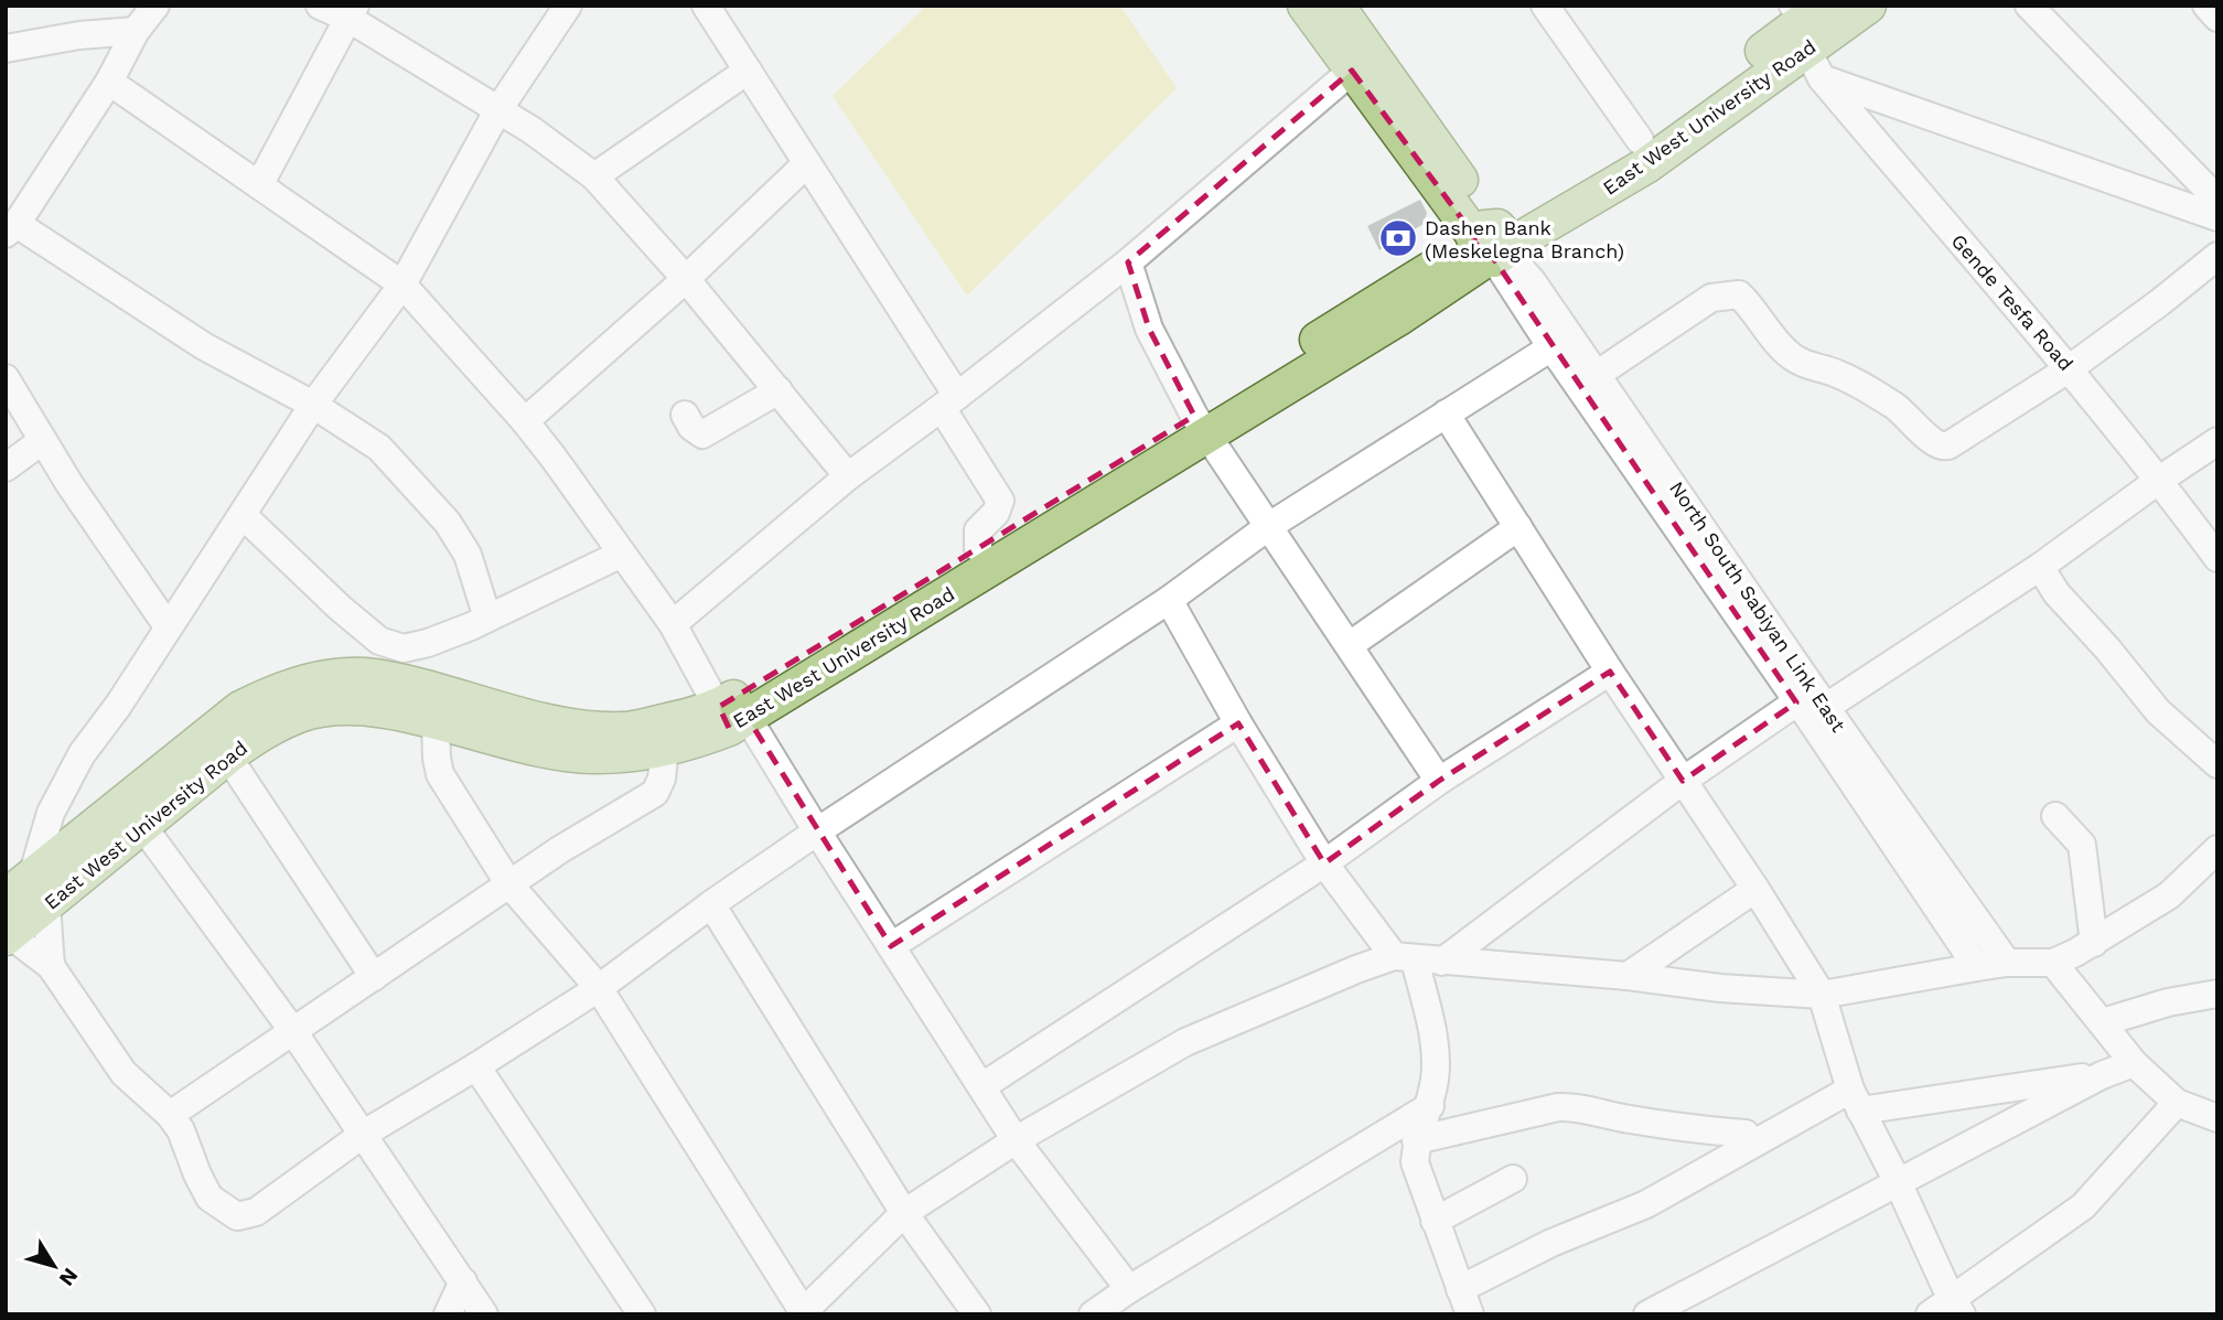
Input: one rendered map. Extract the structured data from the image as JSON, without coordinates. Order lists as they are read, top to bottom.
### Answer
{
  "streets": {
    "main road": ["East West University Road", "North South Sabiyan Link East"],
    "street": ["Gende Tesfa Road"]
  },
  "crossings": [
    ["East West University Road", "Gende Tesfa Road"],
    ["East West University Road", "North South Sabiyan Link East"]
  ],
  "places": {
    "bank": ["Dashen Bank (Meskelegna Branch)"]
  },
  "north": "bottom right"
}
